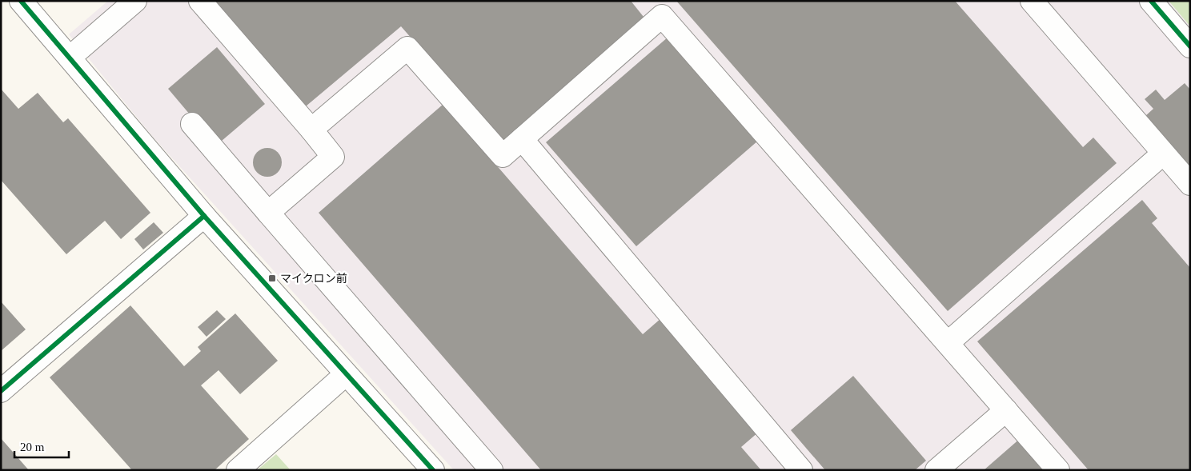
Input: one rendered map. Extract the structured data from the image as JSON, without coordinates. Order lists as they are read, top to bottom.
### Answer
{
  "places": {
    "transit": ["マイクロン前"]
  },
  "scale_bar": "20 m"
}
